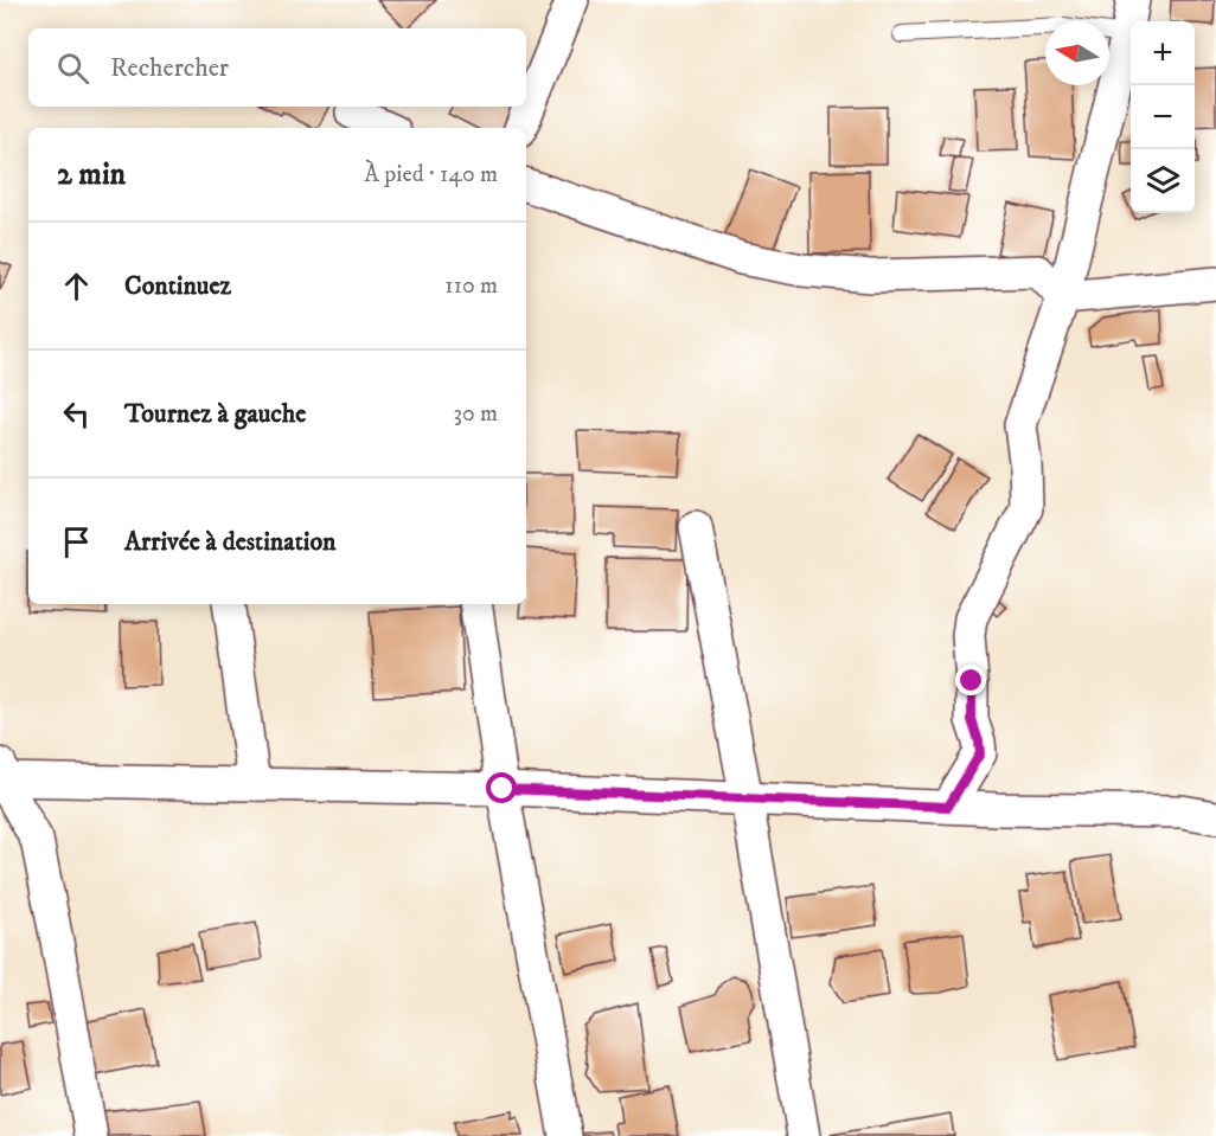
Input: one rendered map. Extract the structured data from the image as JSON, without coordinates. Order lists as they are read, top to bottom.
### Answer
{
  "north": "left",
  "page": {
    "map_buttons": ["+", "−"],
    "search": "Rechercher",
    "heading": ["2 min", "À pied · 140 m"],
    "list": [
      ["Continuez", "110 m"],
      ["Tournez à gauche", "30 m"],
      "Arrivée à destination"
    ]
  }
}
